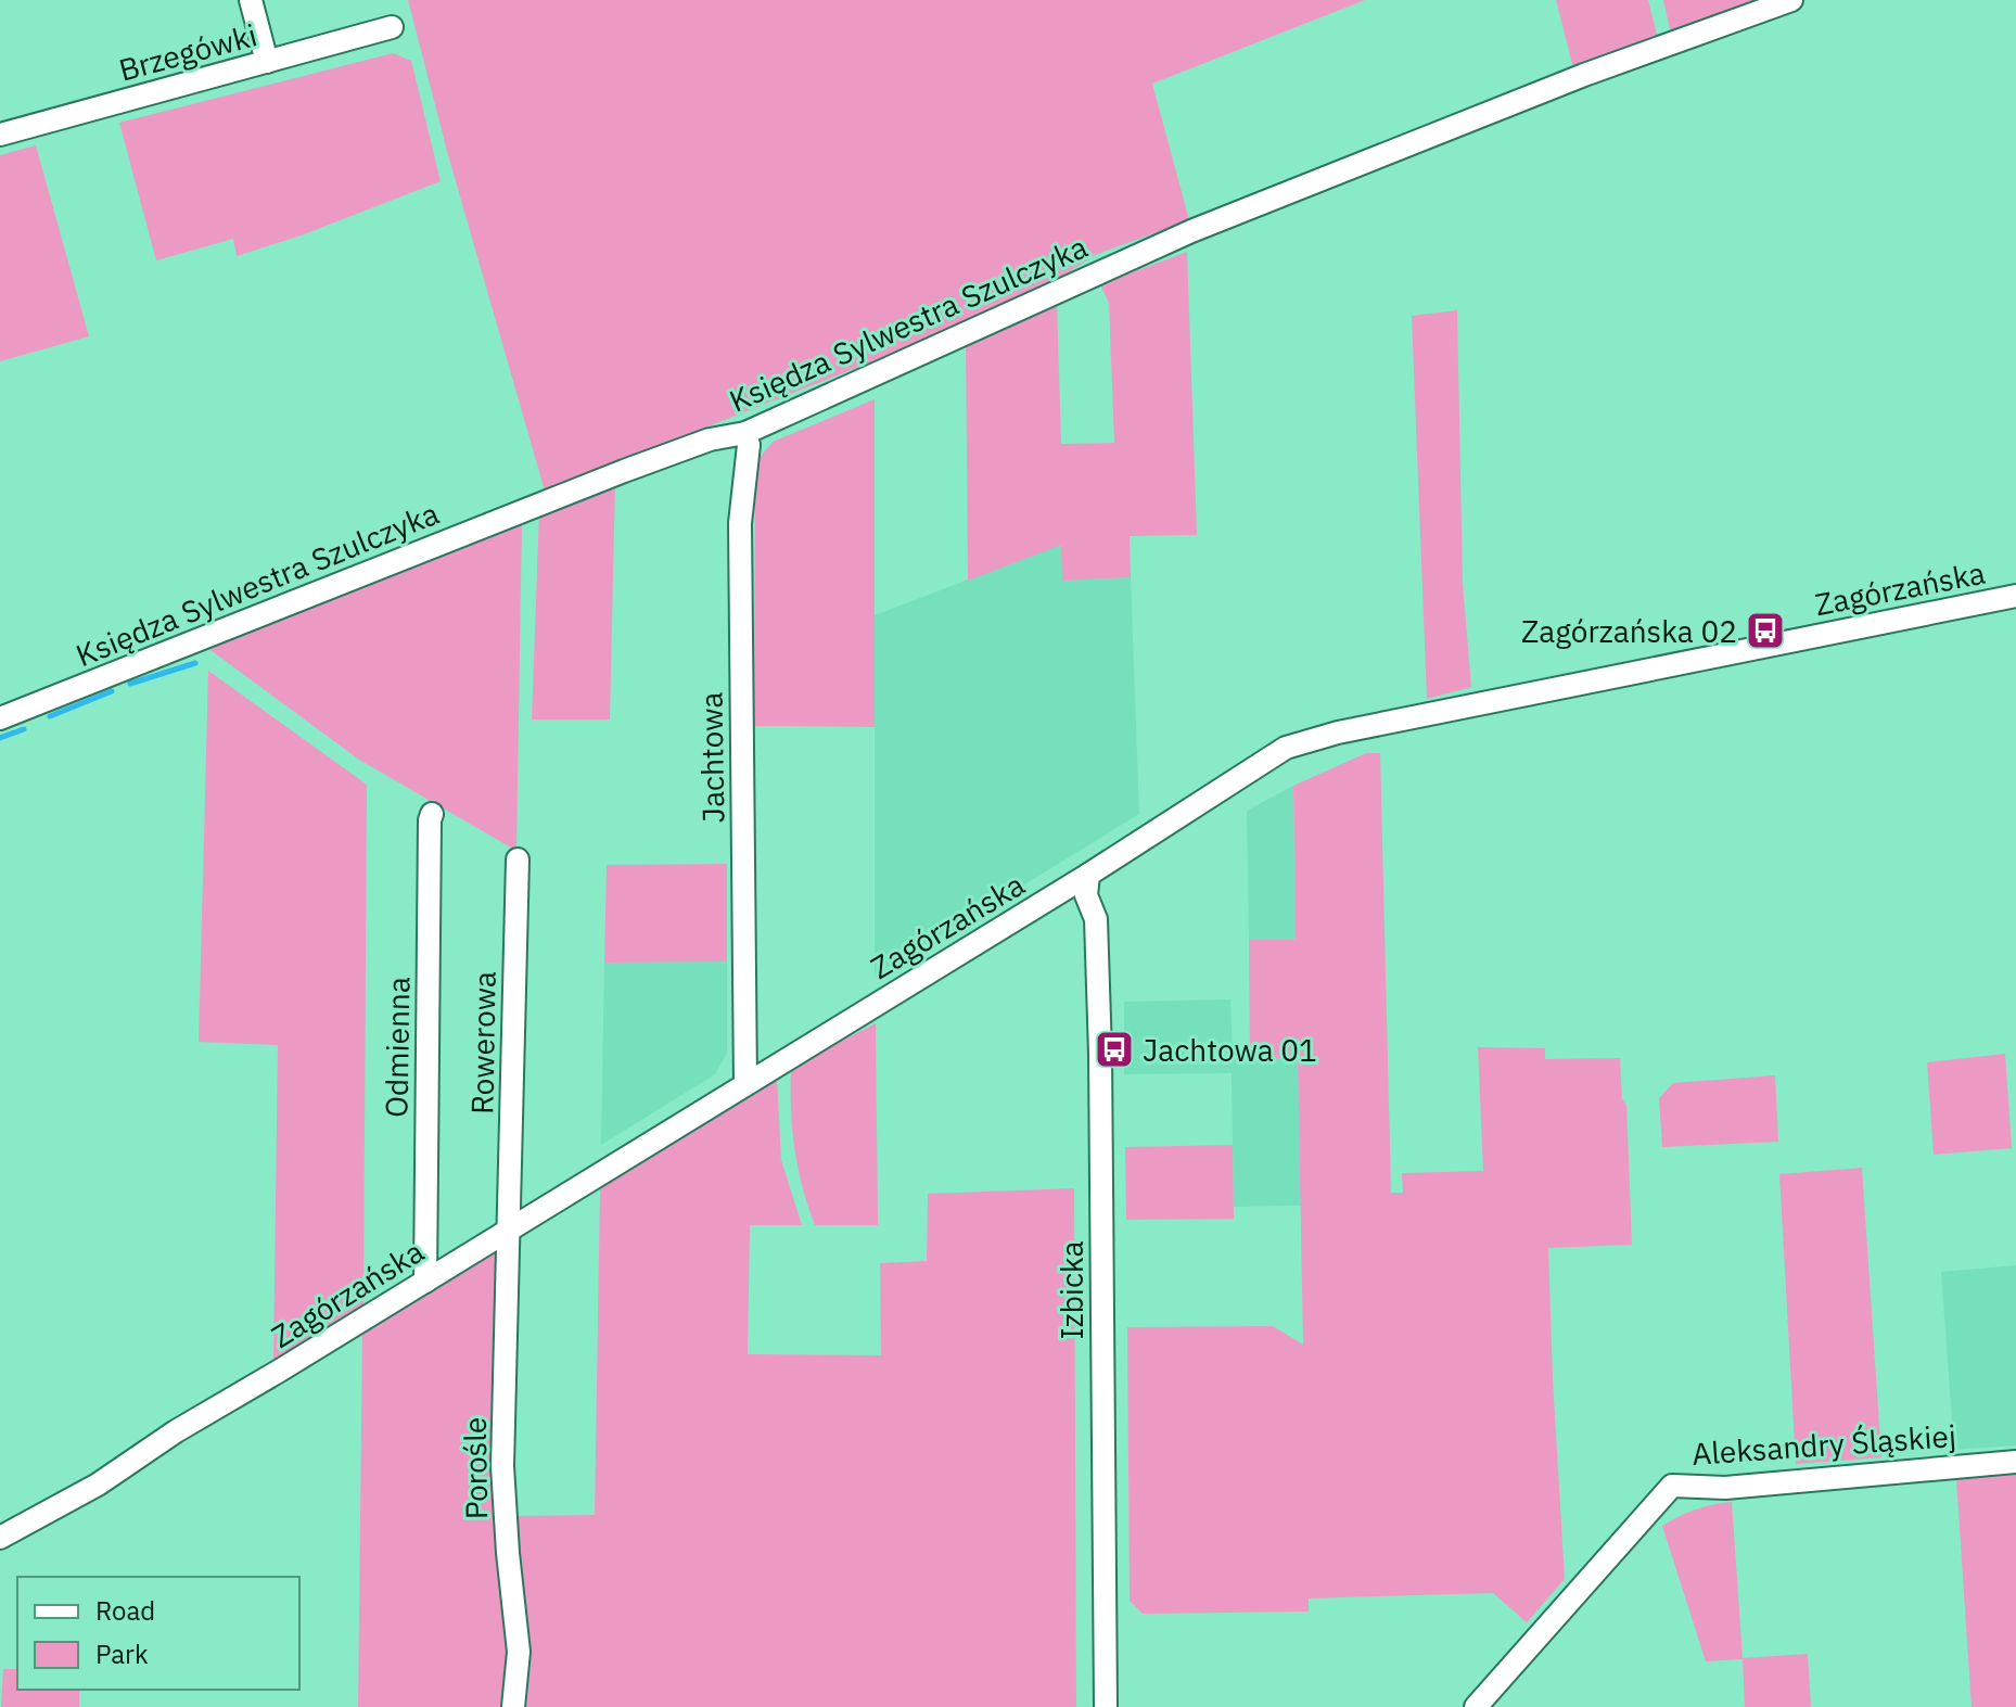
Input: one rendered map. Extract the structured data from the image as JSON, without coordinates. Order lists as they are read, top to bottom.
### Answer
{
  "streets": {
    "street": [
      "Brzegówki",
      "Księdza Sylwestra Szulczyka",
      "Zagórzańska",
      "Jachtowa",
      "Rowerowa",
      "Odmienna",
      "Izbicka",
      "Aleksandry Śląskiej",
      "Porośle"
    ]
  },
  "crossings": [
    ["Księdza Sylwestra Szulczyka", "Jachtowa"],
    ["Zagórzańska", "Jachtowa"],
    ["Zagórzańska", "Rowerowa"],
    ["Zagórzańska", "Odmienna"],
    ["Zagórzańska", "Izbicka"],
    ["Zagórzańska", "Porośle"],
    ["Rowerowa", "Porośle"]
  ],
  "places": {
    "bus stop": ["Zagórzańska 02", "Jachtowa 01"]
  },
  "legend": ["Road", "Park"]
}
